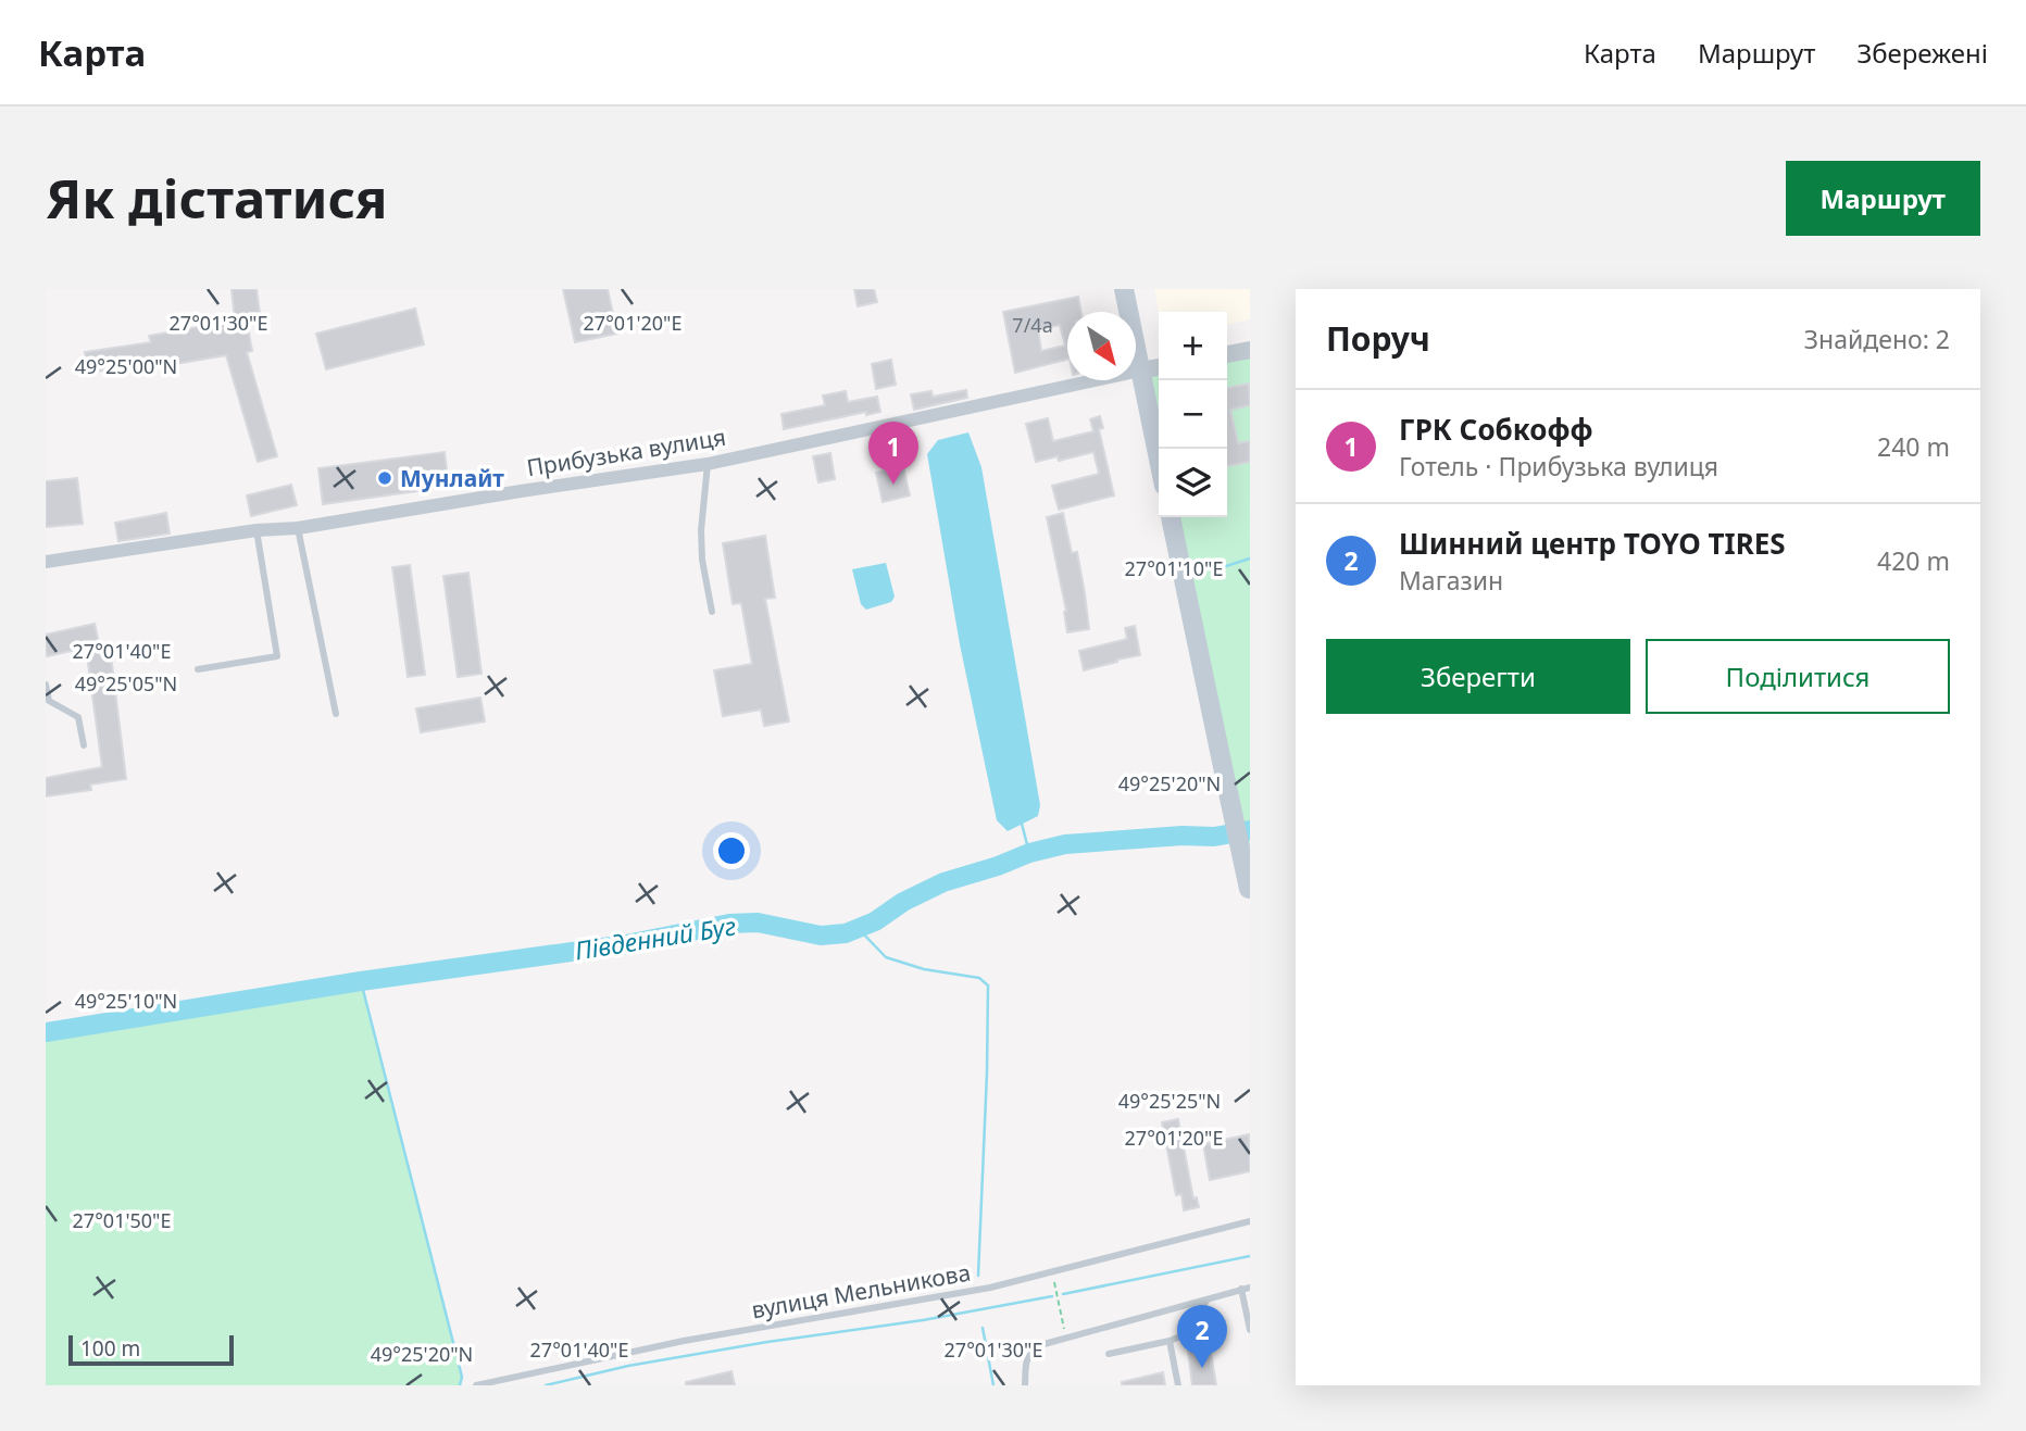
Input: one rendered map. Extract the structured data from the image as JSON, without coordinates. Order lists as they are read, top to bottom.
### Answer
{
  "streets": {
    "street": ["Прибузька вулиця"],
    "lane": ["вулиця Мельникова"]
  },
  "water": ["Південний Буг"],
  "places": ["Мунлайт"],
  "house_numbers": ["7/4а"],
  "scale_bar": "100 m",
  "north": "bottom right",
  "page": {
    "header": "Карта",
    "nav": ["Карта", "Маршрут", "Збережені"],
    "buttons": [
      "Маршрут",
      ["Зберегти", "Поділитися"]
    ],
    "title": "Як дістатися",
    "heading": ["Поруч", "Знайдено: 2"],
    "map_buttons": ["+", "−"],
    "list": [
      {
        "mark": "1",
        "name": "ГРК Собкофф",
        "note": "Готель · Прибузька вулиця",
        "value": "240 m"
      },
      {
        "mark": "2",
        "name": "Шинний центр TOYO TIRES",
        "note": "Магазин",
        "value": "420 m"
      }
    ],
    "pins": ["1", "2"],
    "scale": "100 m"
  },
  "coordinates": [
    "27°01'30\"E",
    "27°01'20\"E",
    "49°25'00\"N",
    "27°01'10\"E",
    "27°01'40\"E",
    "49°25'05\"N",
    "49°25'20\"N",
    "49°25'10\"N",
    "49°25'25\"N",
    "27°01'50\"E"
  ]
}
